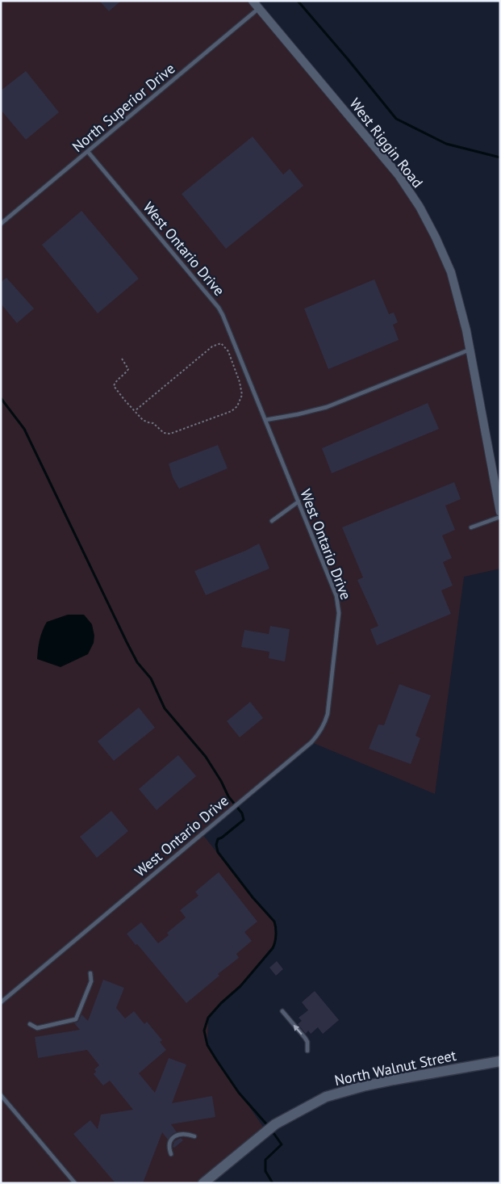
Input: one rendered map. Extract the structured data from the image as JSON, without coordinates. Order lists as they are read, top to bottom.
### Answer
{
  "streets": {
    "main road": ["North Walnut Street"],
    "street": ["West Riggin Road"],
    "lane": ["North Superior Drive", "West Ontario Drive"]
  },
  "crossings": [
    ["North Superior Drive", "West Riggin Road"],
    ["North Superior Drive", "West Ontario Drive"]
  ]
}
